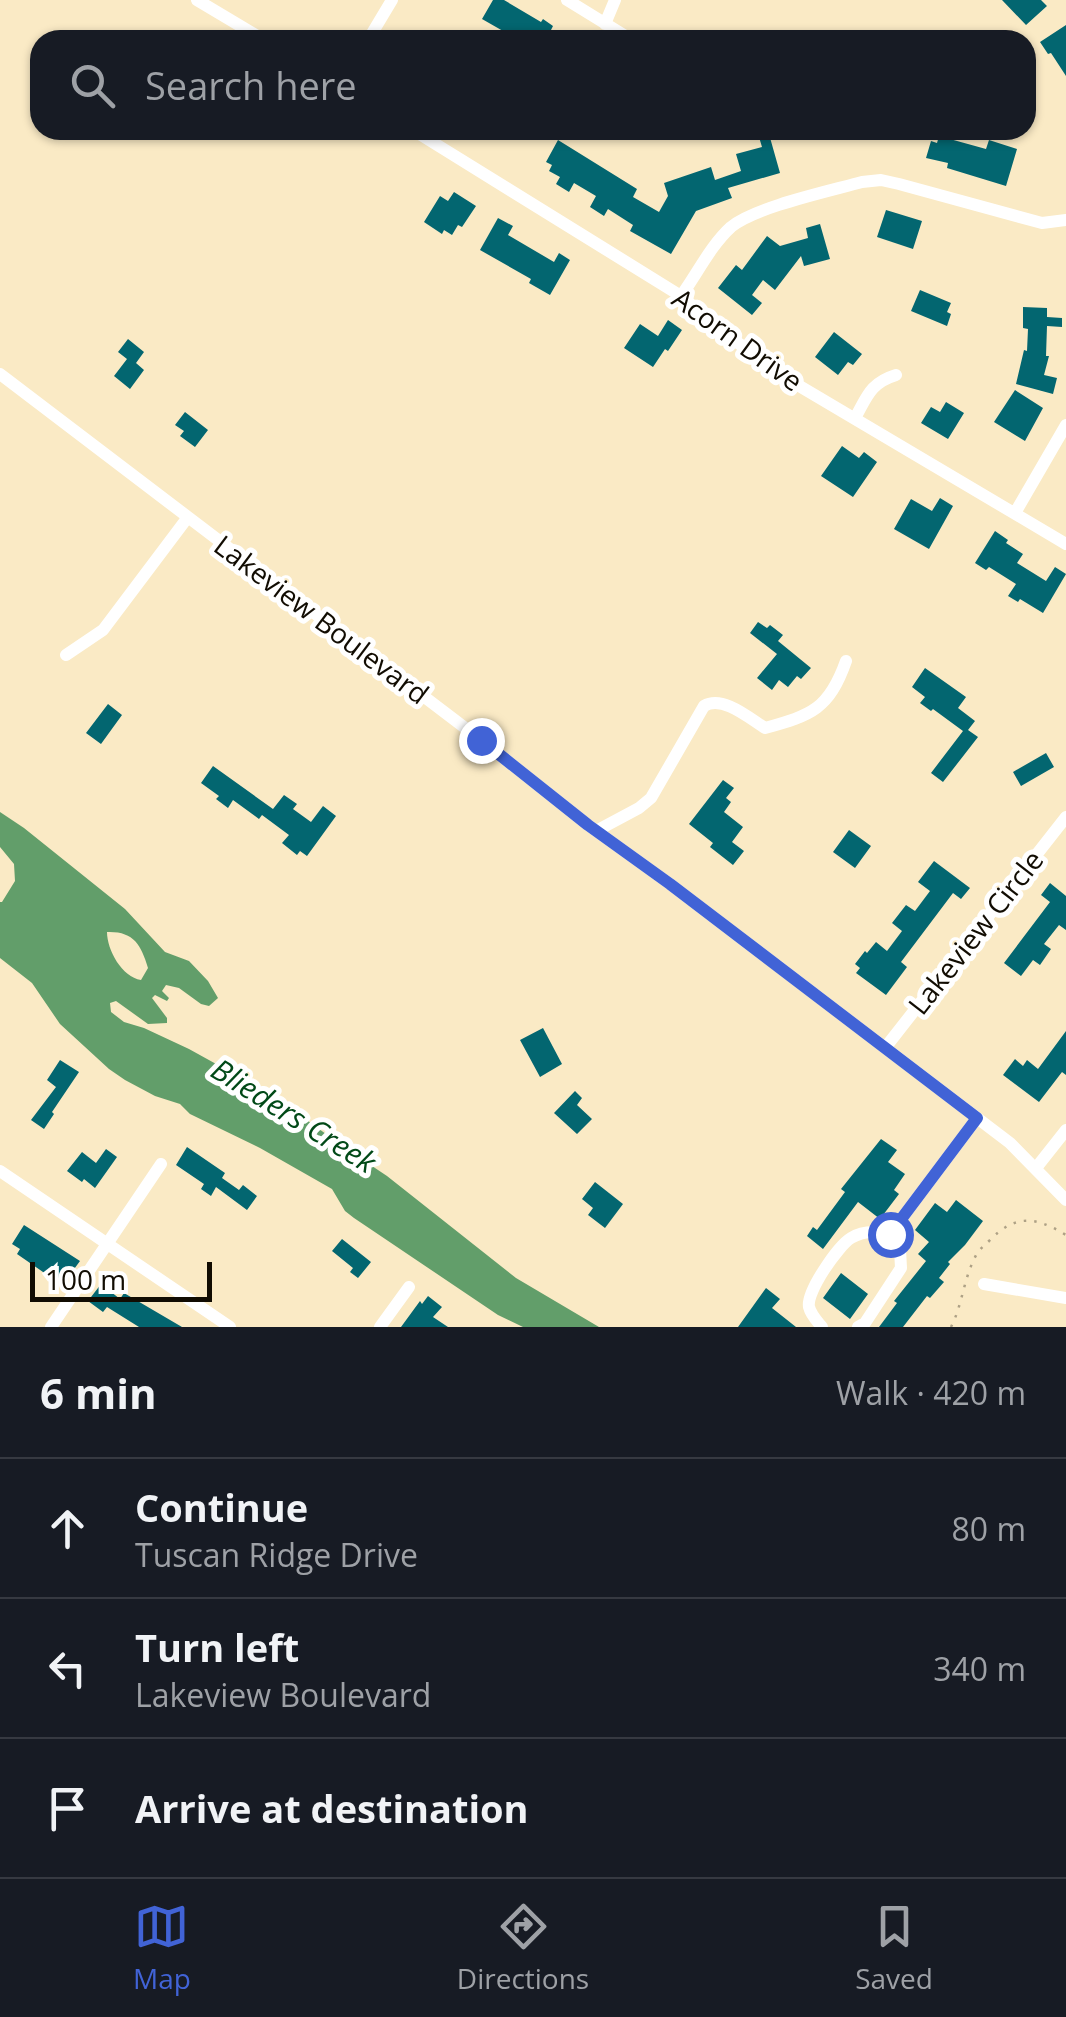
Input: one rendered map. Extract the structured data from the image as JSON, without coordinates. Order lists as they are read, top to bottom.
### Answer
{
  "streets": {
    "street": ["Acorn Drive", "Lakeview Boulevard", "Lakeview Circle"]
  },
  "crossings": [
    ["Lakeview Boulevard", "Lakeview Circle"]
  ],
  "water": ["Blieders Creek"],
  "scale_bar": "100 m",
  "page": {
    "search": "Search here",
    "scale": "100 m",
    "heading": ["6 min", "Walk · 420 m"],
    "list": [
      ["Continue", "Tuscan Ridge Drive", "80 m"],
      ["Turn left", "Lakeview Boulevard", "340 m"],
      "Arrive at destination"
    ],
    "nav": ["Map", "Directions", "Saved"]
  }
}
